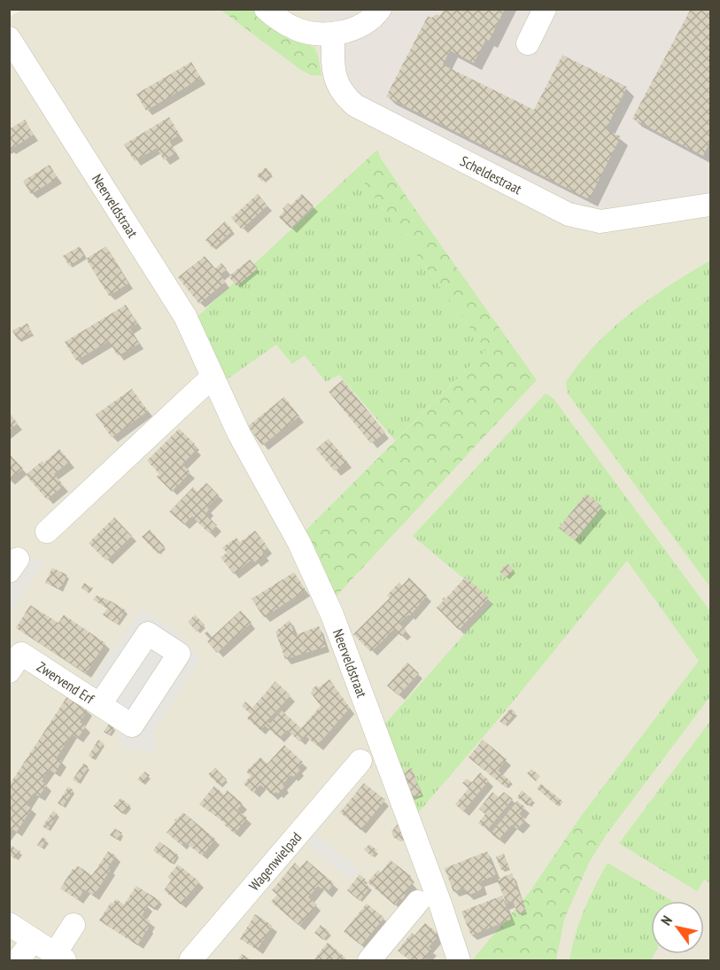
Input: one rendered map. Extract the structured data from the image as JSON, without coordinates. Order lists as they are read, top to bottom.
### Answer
{
  "streets": {
    "street": [
      "Scheldestraat",
      "Neerveldstraat",
      "Zwervend Erf",
      "Wagenwielpad"
    ]
  },
  "north": "top left"
}
